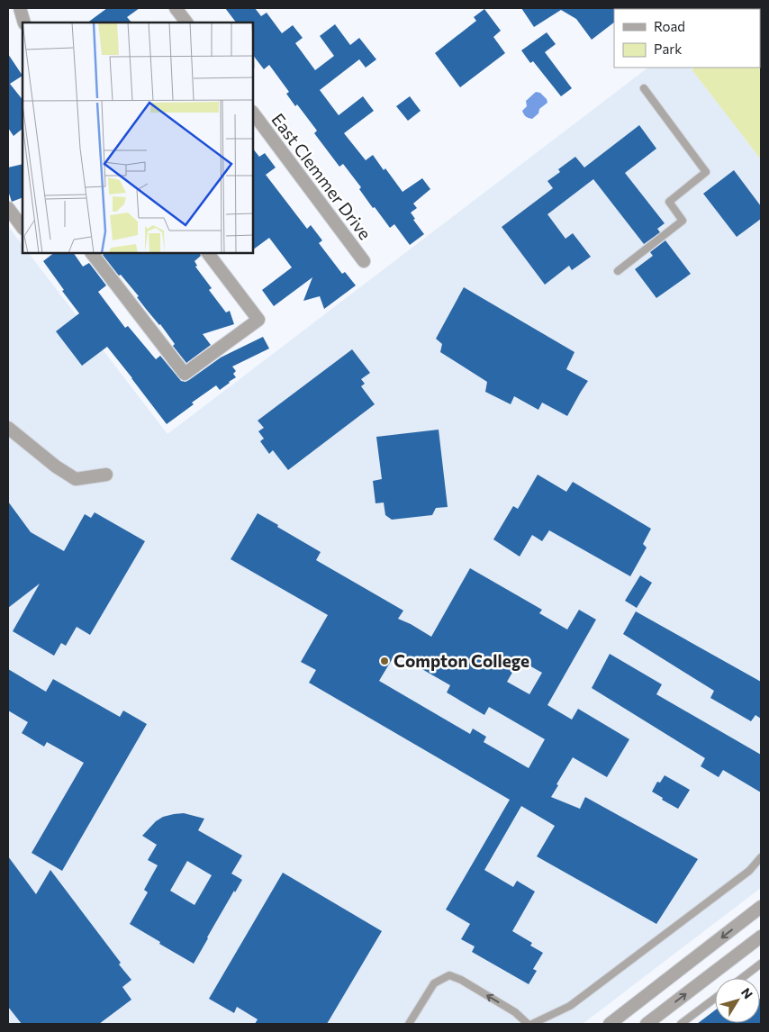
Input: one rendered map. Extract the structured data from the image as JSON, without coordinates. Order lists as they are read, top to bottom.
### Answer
{
  "streets": {
    "street": ["East Clemmer Drive"]
  },
  "places": ["Compton College"],
  "legend": ["Road", "Park"],
  "north": "top right"
}
